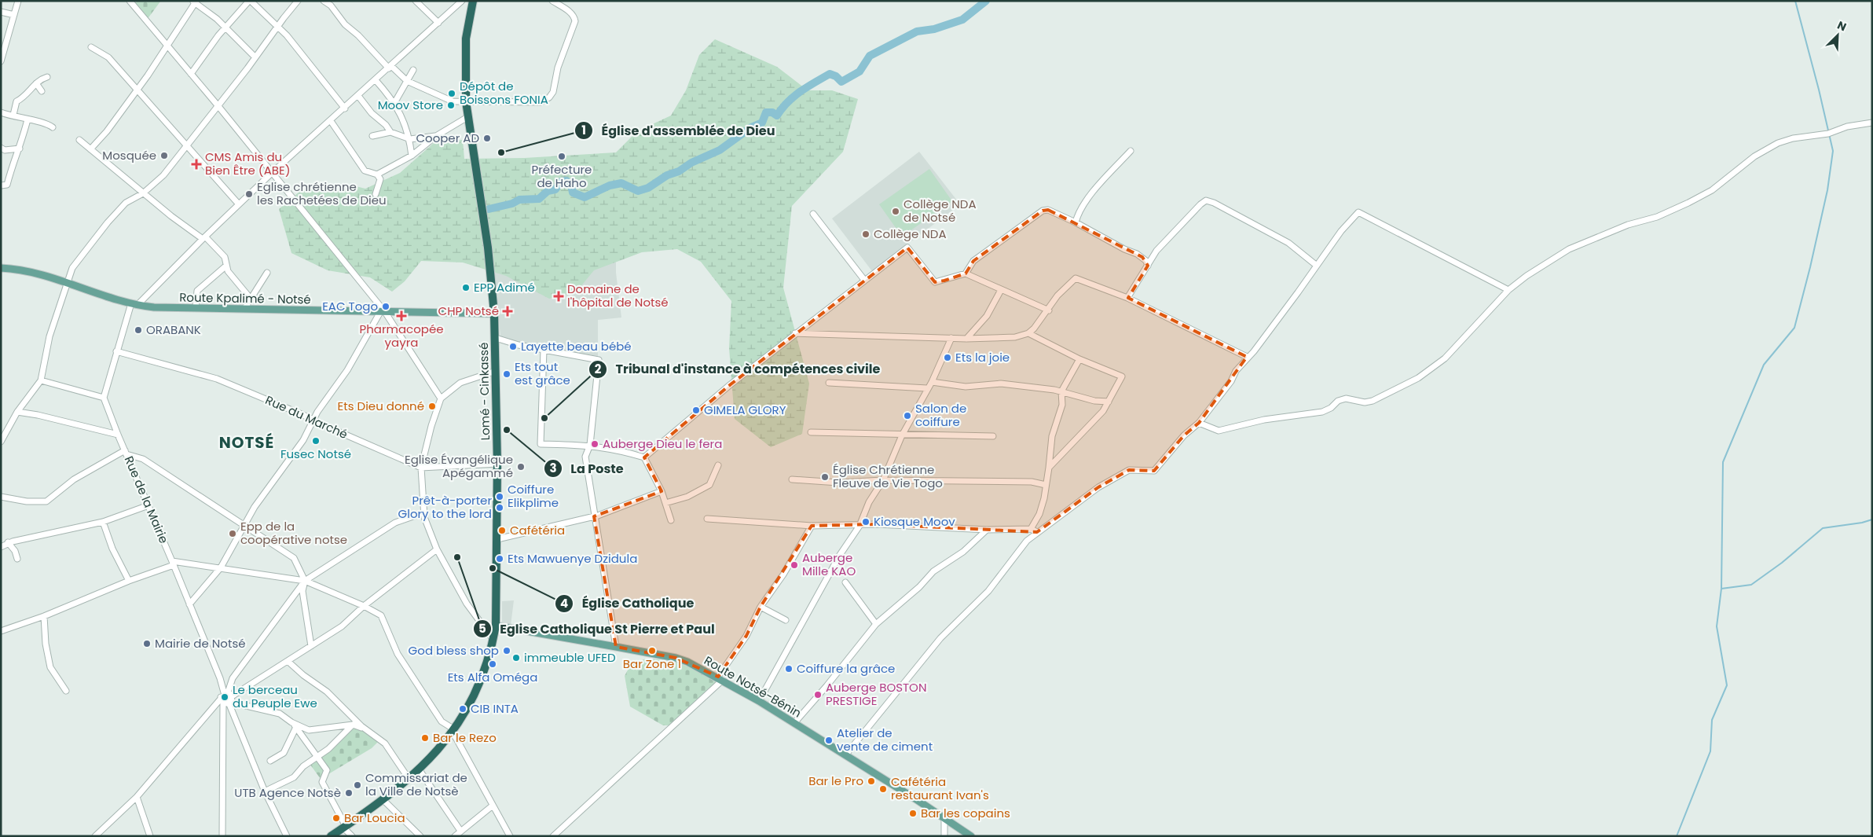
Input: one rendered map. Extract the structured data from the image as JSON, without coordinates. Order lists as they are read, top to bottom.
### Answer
{
  "streets": {
    "highway": ["Lomé - Cinkassé"],
    "main road": ["Route Kpalimé - Notsé", "Route Notsé-Bénin"],
    "street": ["Rue du Marché", "Rue de la Mairie"]
  },
  "crossings": [
    ["Route Kpalimé - Notsé", "Lomé - Cinkassé"],
    ["Lomé - Cinkassé", "Rue du Marché"],
    ["Lomé - Cinkassé", "Route Notsé-Bénin"]
  ],
  "districts": ["NOTSÉ"],
  "places": {
    "other": [
      "Dépôt de Boissons FONIA",
      "Moov Store",
      "Cooper AD",
      "Église d'assemblée de Dieu",
      "Mosquée",
      "Préfecture de Haho",
      "Eglise chrétienne les Rachetées de Dieu",
      "Collège NDA de Notsé",
      "Collège NDA",
      "EPP Adimé",
      "EAC Togo",
      "ORABANK",
      "Layette beau bébé",
      "Ets la joie",
      "Ets tout est grâce",
      "Ets Dieu donné",
      "GIMELA GLORY",
      "Salon de coiffure",
      "Tribunal d'instance à compétences civile",
      "La Poste",
      "Fusec Notsé",
      "Auberge Dieu le fera",
      "Eglise Évangélique Apégammé",
      "Église Chrétienne Fleuve de Vie Togo",
      "Coiffure Elikplime",
      "Prêt-à-porter Glory to the lord",
      "Kiosque Moov",
      "Cafétéria",
      "Epp de la coopérative notse",
      "Eglise Catholique St Pierre et Paul",
      "Ets Mawuenye Dzidula",
      "Auberge Mille KAO",
      "Église Catholique",
      "Mairie de Notsé",
      "God bless shop",
      "Bar Zone 1",
      "immeuble UFED",
      "Ets Alfa Oméga",
      "Coiffure la grâce",
      "Auberge BOSTON PRESTIGE",
      "Le berceau du Peuple Ewe",
      "CIB INTA",
      "Bar le Rezo",
      "Atelier de vente de ciment",
      "Bar le Pro",
      "Commissariat de la Ville de Notsè",
      "Cafétéria restaurant Ivan's",
      "UTB Agence Notsè",
      "Bar les copains",
      "Bar Loucia"
    ],
    "health": [
      "CMS Amis du Bien Être (ABE)",
      "Domaine de l'hôpital de Notsé",
      "CHP Notsé",
      "Pharmacopée yayra"
    ]
  },
  "north": "top right"
}
